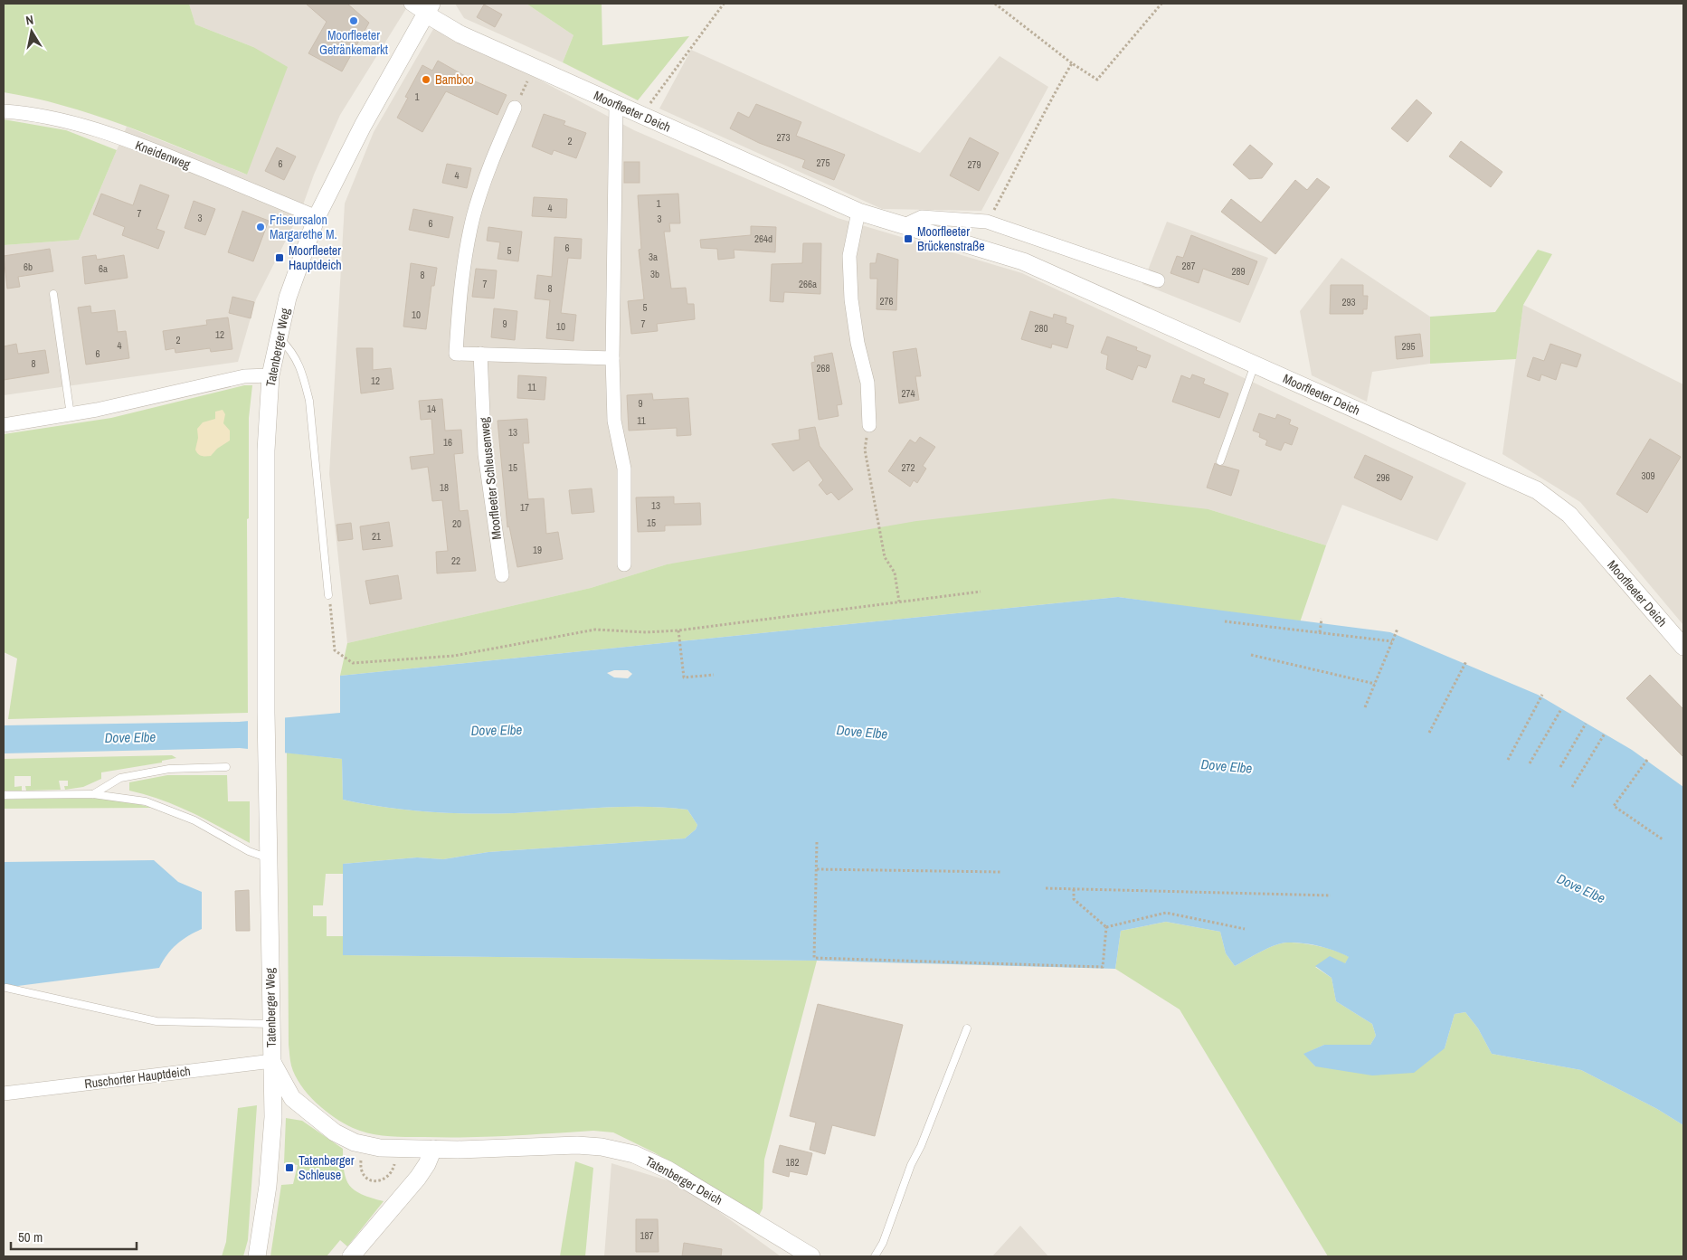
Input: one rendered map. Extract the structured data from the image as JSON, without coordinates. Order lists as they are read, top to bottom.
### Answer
{
  "streets": {
    "street": [
      "Moorfleeter Deich",
      "Kneidenweg",
      "Tatenberger Weg",
      "Moorfleeter Schleusenweg",
      "Ruschorter Hauptdeich",
      "Tatenberger Deich"
    ]
  },
  "crossings": [
    ["Moorfleeter Deich", "Tatenberger Weg"],
    ["Kneidenweg", "Tatenberger Weg"],
    ["Tatenberger Weg", "Ruschorter Hauptdeich"],
    ["Tatenberger Weg", "Tatenberger Deich"],
    ["Ruschorter Hauptdeich", "Tatenberger Deich"]
  ],
  "water": ["Dove Elbe"],
  "places": {
    "other": ["Moorfleeter Getränkemarkt", "Bamboo", "Friseursalon Margarethe M."],
    "transit": ["Moorfleeter Brückenstraße", "Moorfleeter Hauptdeich", "Tatenberger Schleuse"]
  },
  "house_numbers": [
    "1",
    "273",
    "2",
    "275",
    "6",
    "279",
    "4",
    "1",
    "4",
    "7",
    "3",
    "3",
    "6",
    "264d",
    "6",
    "5",
    "3a",
    "287",
    "6b",
    "6a",
    "289",
    "3b",
    "8",
    "7",
    "266a",
    "8",
    "276",
    "293",
    "5",
    "10",
    "9",
    "7",
    "10",
    "280",
    "12",
    "2",
    "4",
    "295",
    "6",
    "8",
    "268",
    "12",
    "11",
    "274",
    "9",
    "14",
    "11",
    "13",
    "16",
    "15",
    "272",
    "309",
    "296",
    "18",
    "13",
    "17",
    "15",
    "20",
    "21",
    "19",
    "22",
    "182",
    "187"
  ],
  "scale_bar": "50 m",
  "north": "top"
}
